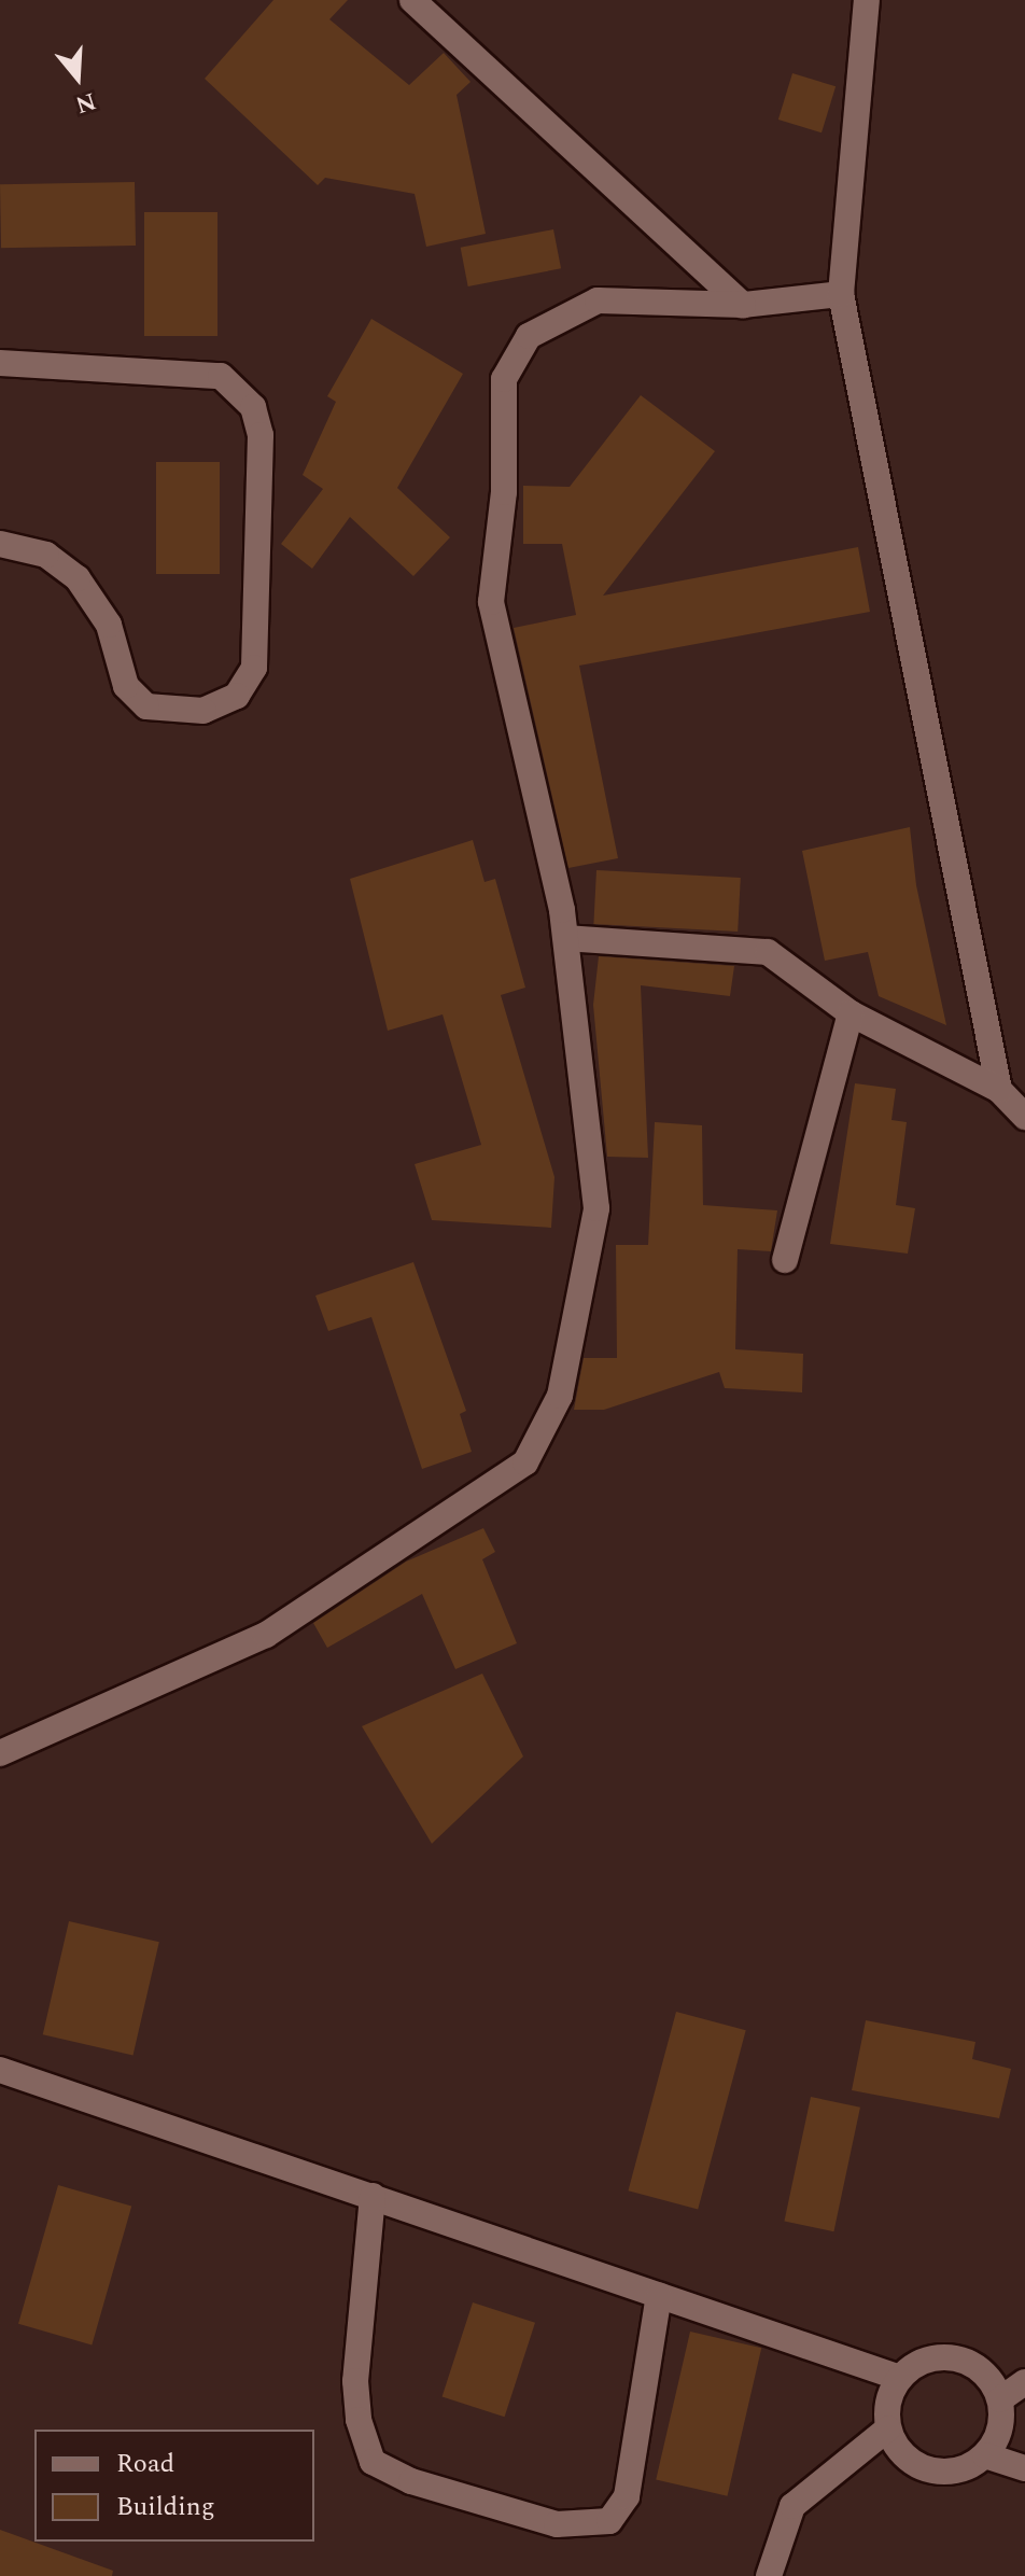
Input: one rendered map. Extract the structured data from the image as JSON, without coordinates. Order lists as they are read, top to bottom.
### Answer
{
  "legend": ["Road", "Building"],
  "north": "bottom"
}
